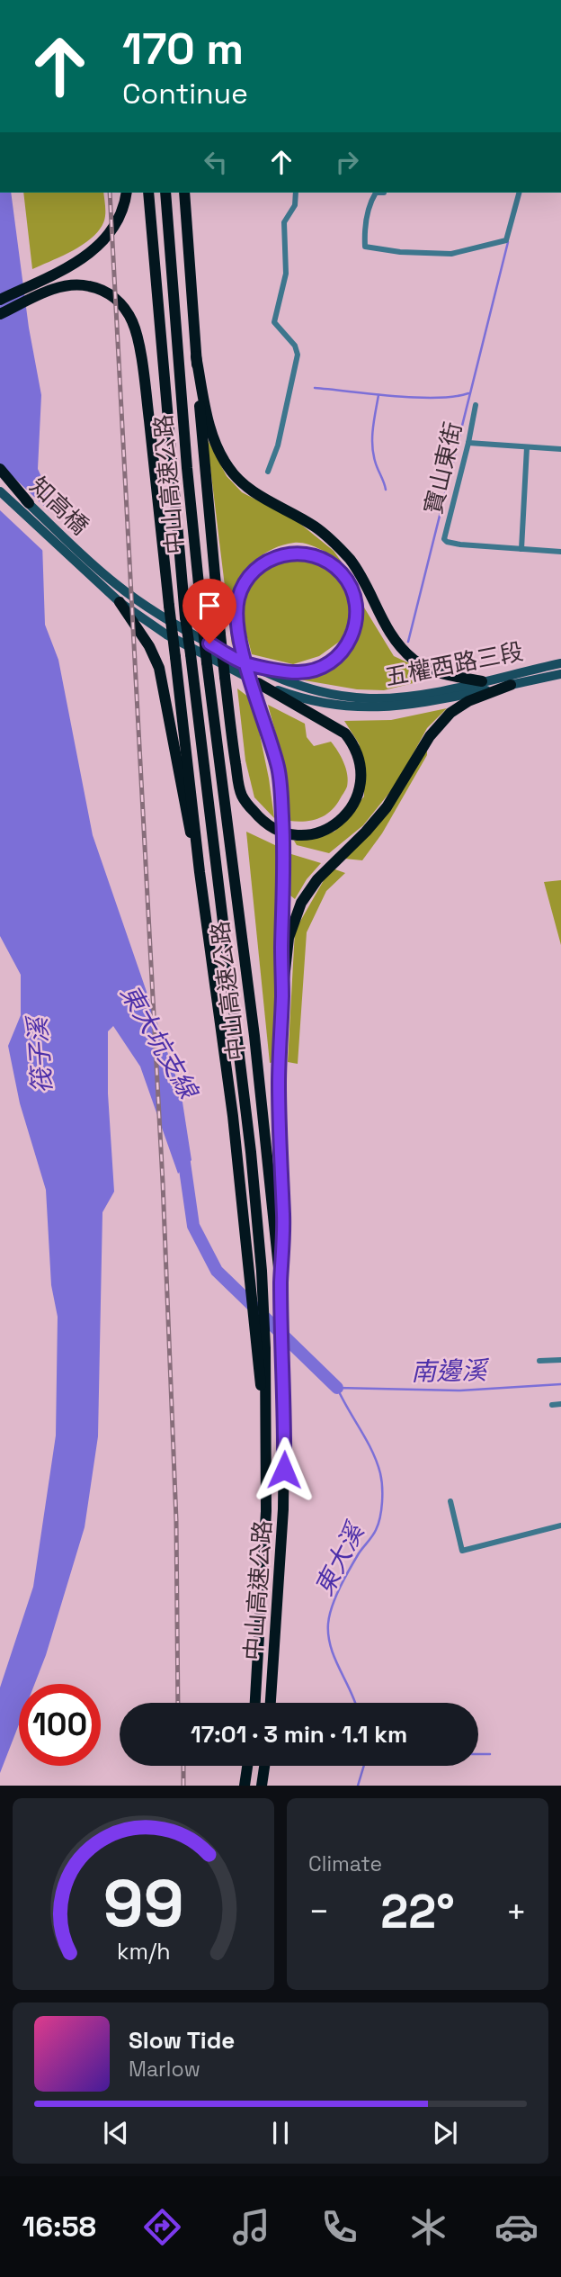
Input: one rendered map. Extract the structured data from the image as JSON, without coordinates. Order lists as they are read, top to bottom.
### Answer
{
  "streets": {
    "highway": ["中山高速公路"],
    "main road": ["知高橋", "五權西路三段"],
    "street": ["寶山東街"]
  },
  "crossings": [
    ["知高橋", "五權西路三段"]
  ],
  "water": [
    "東大坑支線",
    "筏子溪",
    "南邊溪",
    "東大溪"
  ],
  "page": {
    "turn": ["170 m", "Continue"],
    "limit": "100",
    "trip": "17:01 · 3 min · 1.1 km",
    "tile": "Climate",
    "heat": ["−", "22°", "+"],
    "song": ["Slow Tide", "Marlow"],
    "tabs": "16:58",
    "gauge": ["99", "km/h"]
  }
}
